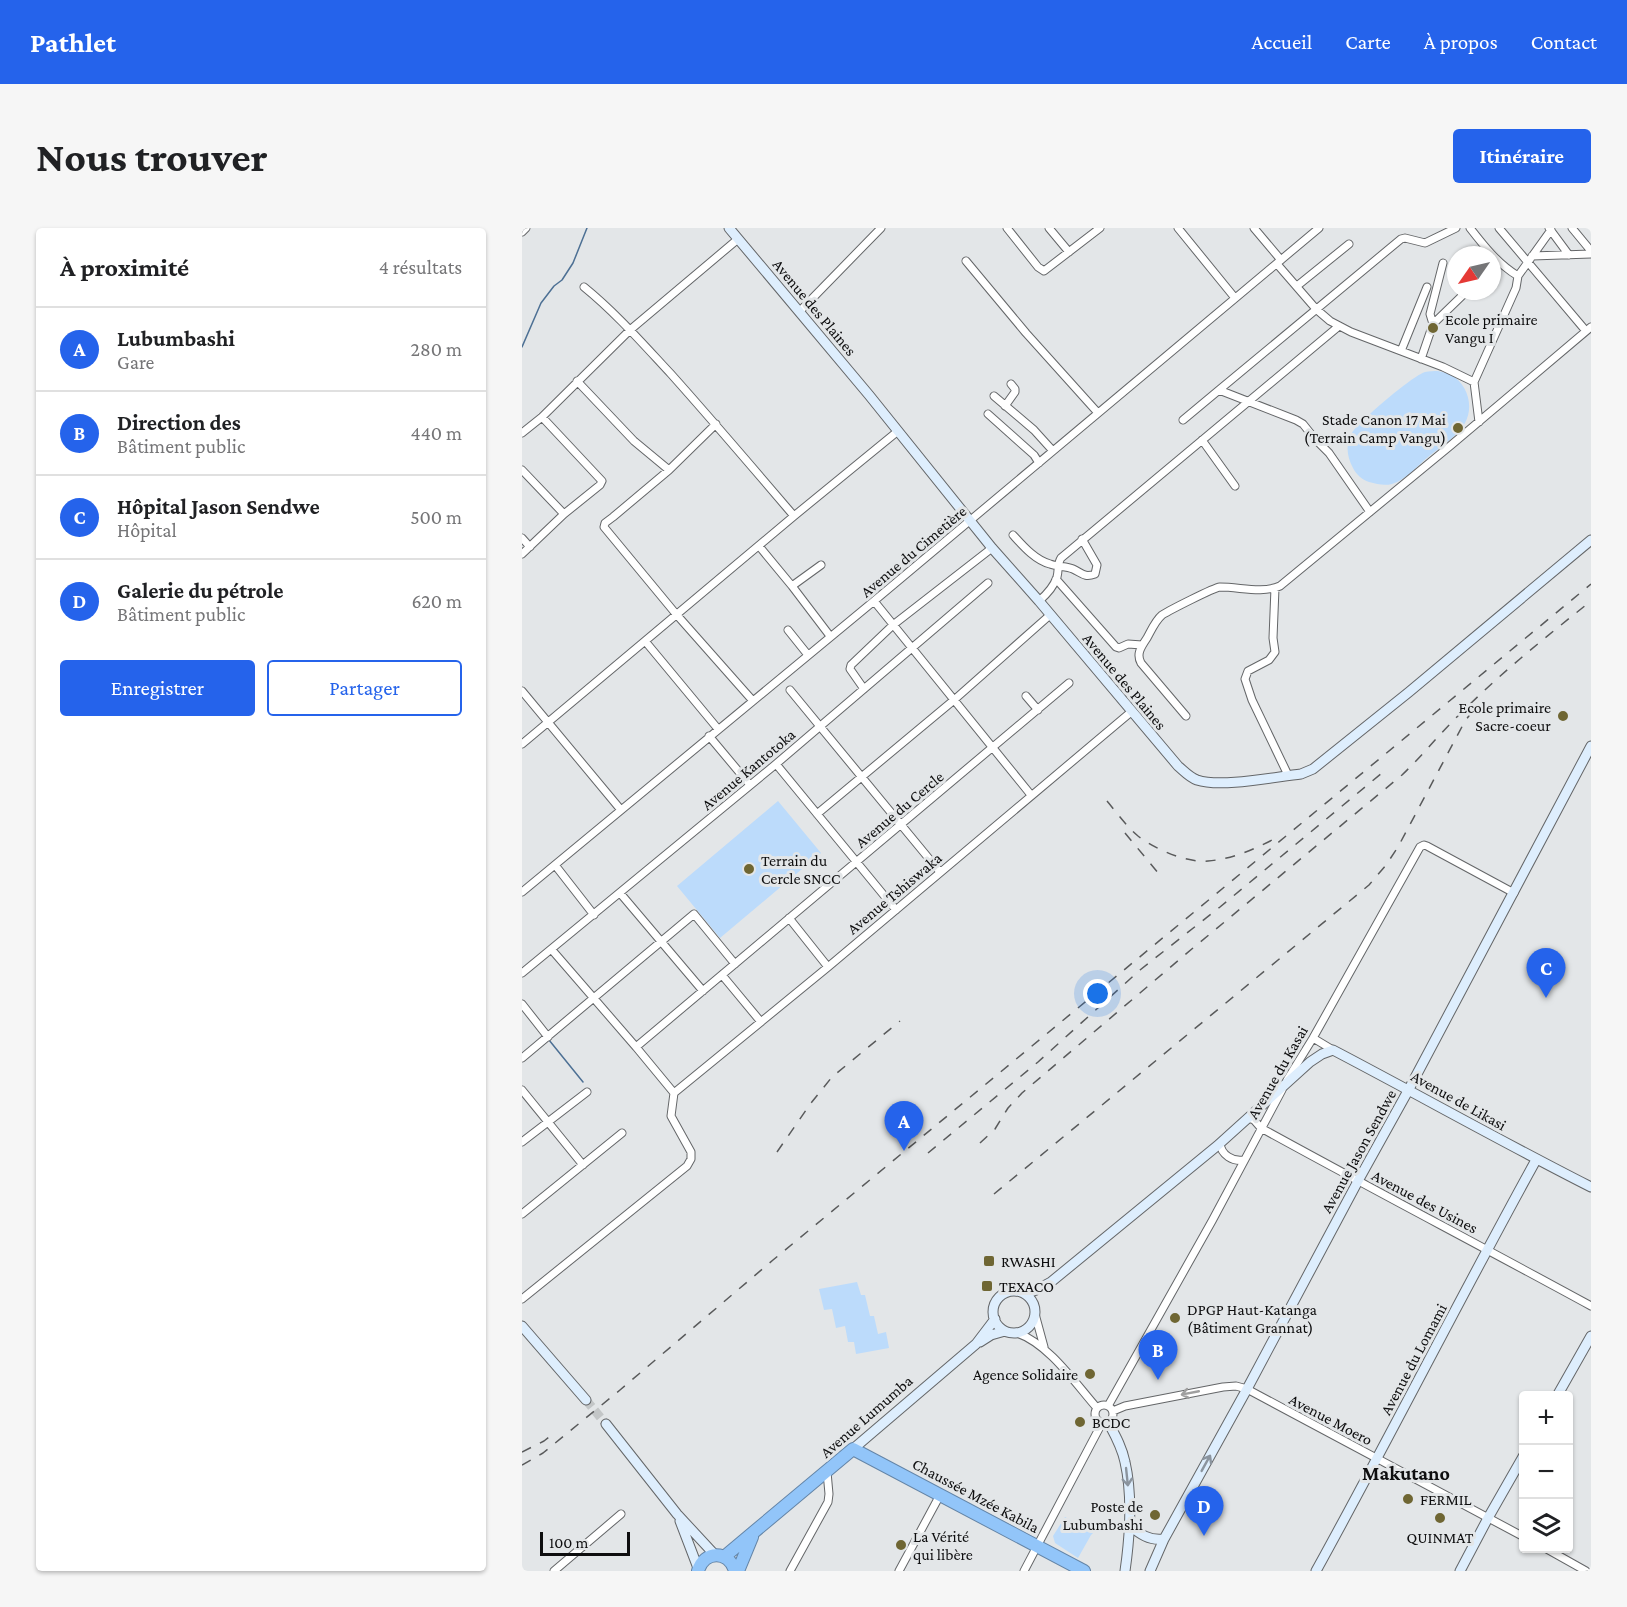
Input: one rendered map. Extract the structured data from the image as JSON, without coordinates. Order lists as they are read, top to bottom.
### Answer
{
  "streets": {
    "highway": ["Avenue Lumumba", "Chaussée Mzée Kabila"],
    "main road": [
      "Avenue des Plaines",
      "Avenue de Likasi",
      "Avenue Jason Sendwe",
      "Avenue du Lomami"
    ],
    "street": [
      "Avenue du Cimetière",
      "Avenue Kantotoka",
      "Avenue du Cercle",
      "Avenue Tshiswaka",
      "Avenue du Kasai",
      "Avenue des Usines",
      "Avenue Moero"
    ]
  },
  "crossings": [
    ["Avenue des Plaines", "Avenue du Cimetière"],
    ["Avenue des Plaines", "Avenue Tshiswaka"],
    ["Avenue du Kasai", "Avenue de Likasi"],
    ["Avenue du Kasai", "Avenue Jason Sendwe"],
    ["Avenue du Kasai", "Avenue des Usines"],
    ["Avenue du Kasai", "Avenue Moero"],
    ["Avenue du Kasai", "Chaussée Mzée Kabila"],
    ["Avenue de Likasi", "Avenue Jason Sendwe"],
    ["Avenue de Likasi", "Avenue du Lomami"],
    ["Avenue Jason Sendwe", "Avenue des Usines"],
    ["Avenue Jason Sendwe", "Avenue Moero"],
    ["Avenue des Usines", "Avenue du Lomami"],
    ["Avenue du Lomami", "Avenue Moero"],
    ["Avenue Lumumba", "Chaussée Mzée Kabila"]
  ],
  "districts": ["Makutano"],
  "places": {
    "other": [
      "Ecole primaire Vangu I",
      "Stade Canon 17 Mai (Terrain Camp Vangu)",
      "Ecole primaire Sacre-coeur",
      "Terrain du Cercle SNCC",
      "DPGP Haut-Katanga (Bâtiment Grannat)",
      "Agence Solidaire",
      "BCDC",
      "FERMIL",
      "Poste de Lubumbashi",
      "QUINMAT",
      "La Vérité qui libère"
    ],
    "transit": ["RWASHI", "TEXACO"]
  },
  "scale_bar": "100 m",
  "north": "bottom left",
  "page": {
    "header": "Pathlet",
    "nav": [
      "Accueil",
      "Carte",
      "À propos",
      "Contact"
    ],
    "buttons": [
      "Itinéraire",
      ["Enregistrer", "Partager"]
    ],
    "title": "Nous trouver",
    "heading": ["À proximité", "4 résultats"],
    "list": [
      {
        "mark": "A",
        "name": "Lubumbashi",
        "note": "Gare",
        "value": "280 m"
      },
      {
        "mark": "B",
        "name": "Direction des",
        "note": "Bâtiment public",
        "value": "440 m"
      },
      {
        "mark": "C",
        "name": "Hôpital Jason Sendwe",
        "note": "Hôpital",
        "value": "500 m"
      },
      {
        "mark": "D",
        "name": "Galerie du pétrole",
        "note": "Bâtiment public",
        "value": "620 m"
      }
    ],
    "pins": [
      "C",
      "A",
      "B",
      "D"
    ],
    "map_buttons": ["+", "−"],
    "scale": "100 m"
  }
}
